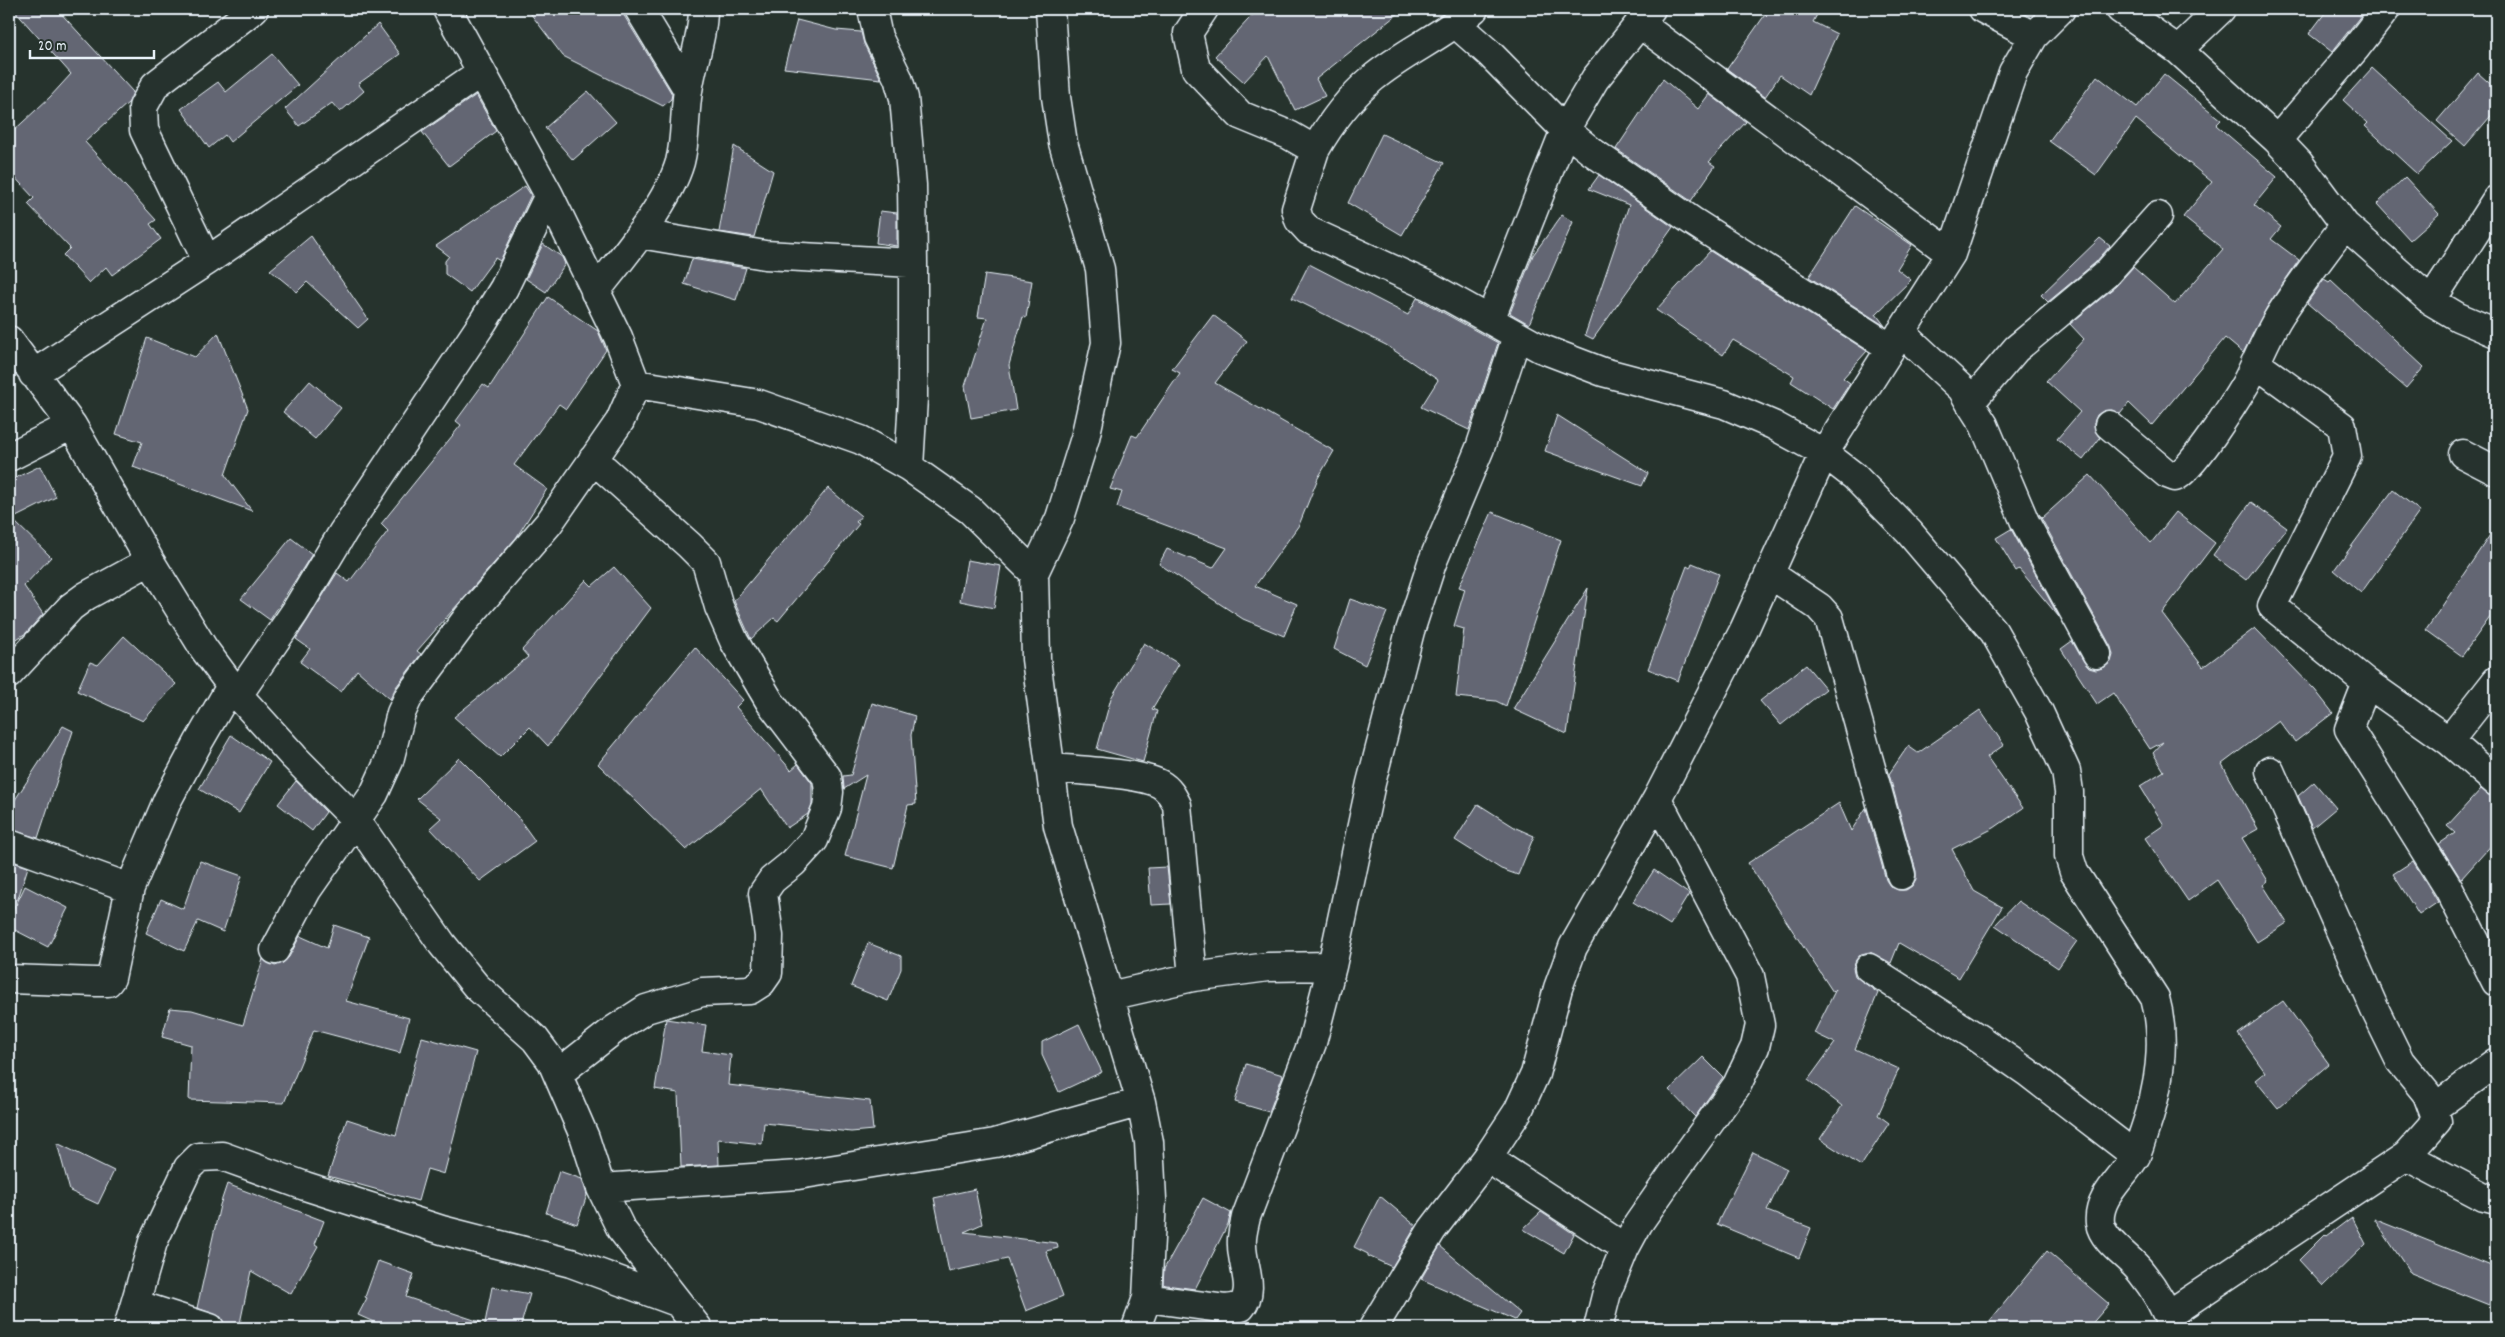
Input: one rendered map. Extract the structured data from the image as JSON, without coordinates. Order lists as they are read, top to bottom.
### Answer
{
  "scale_bar": "20 m"
}
